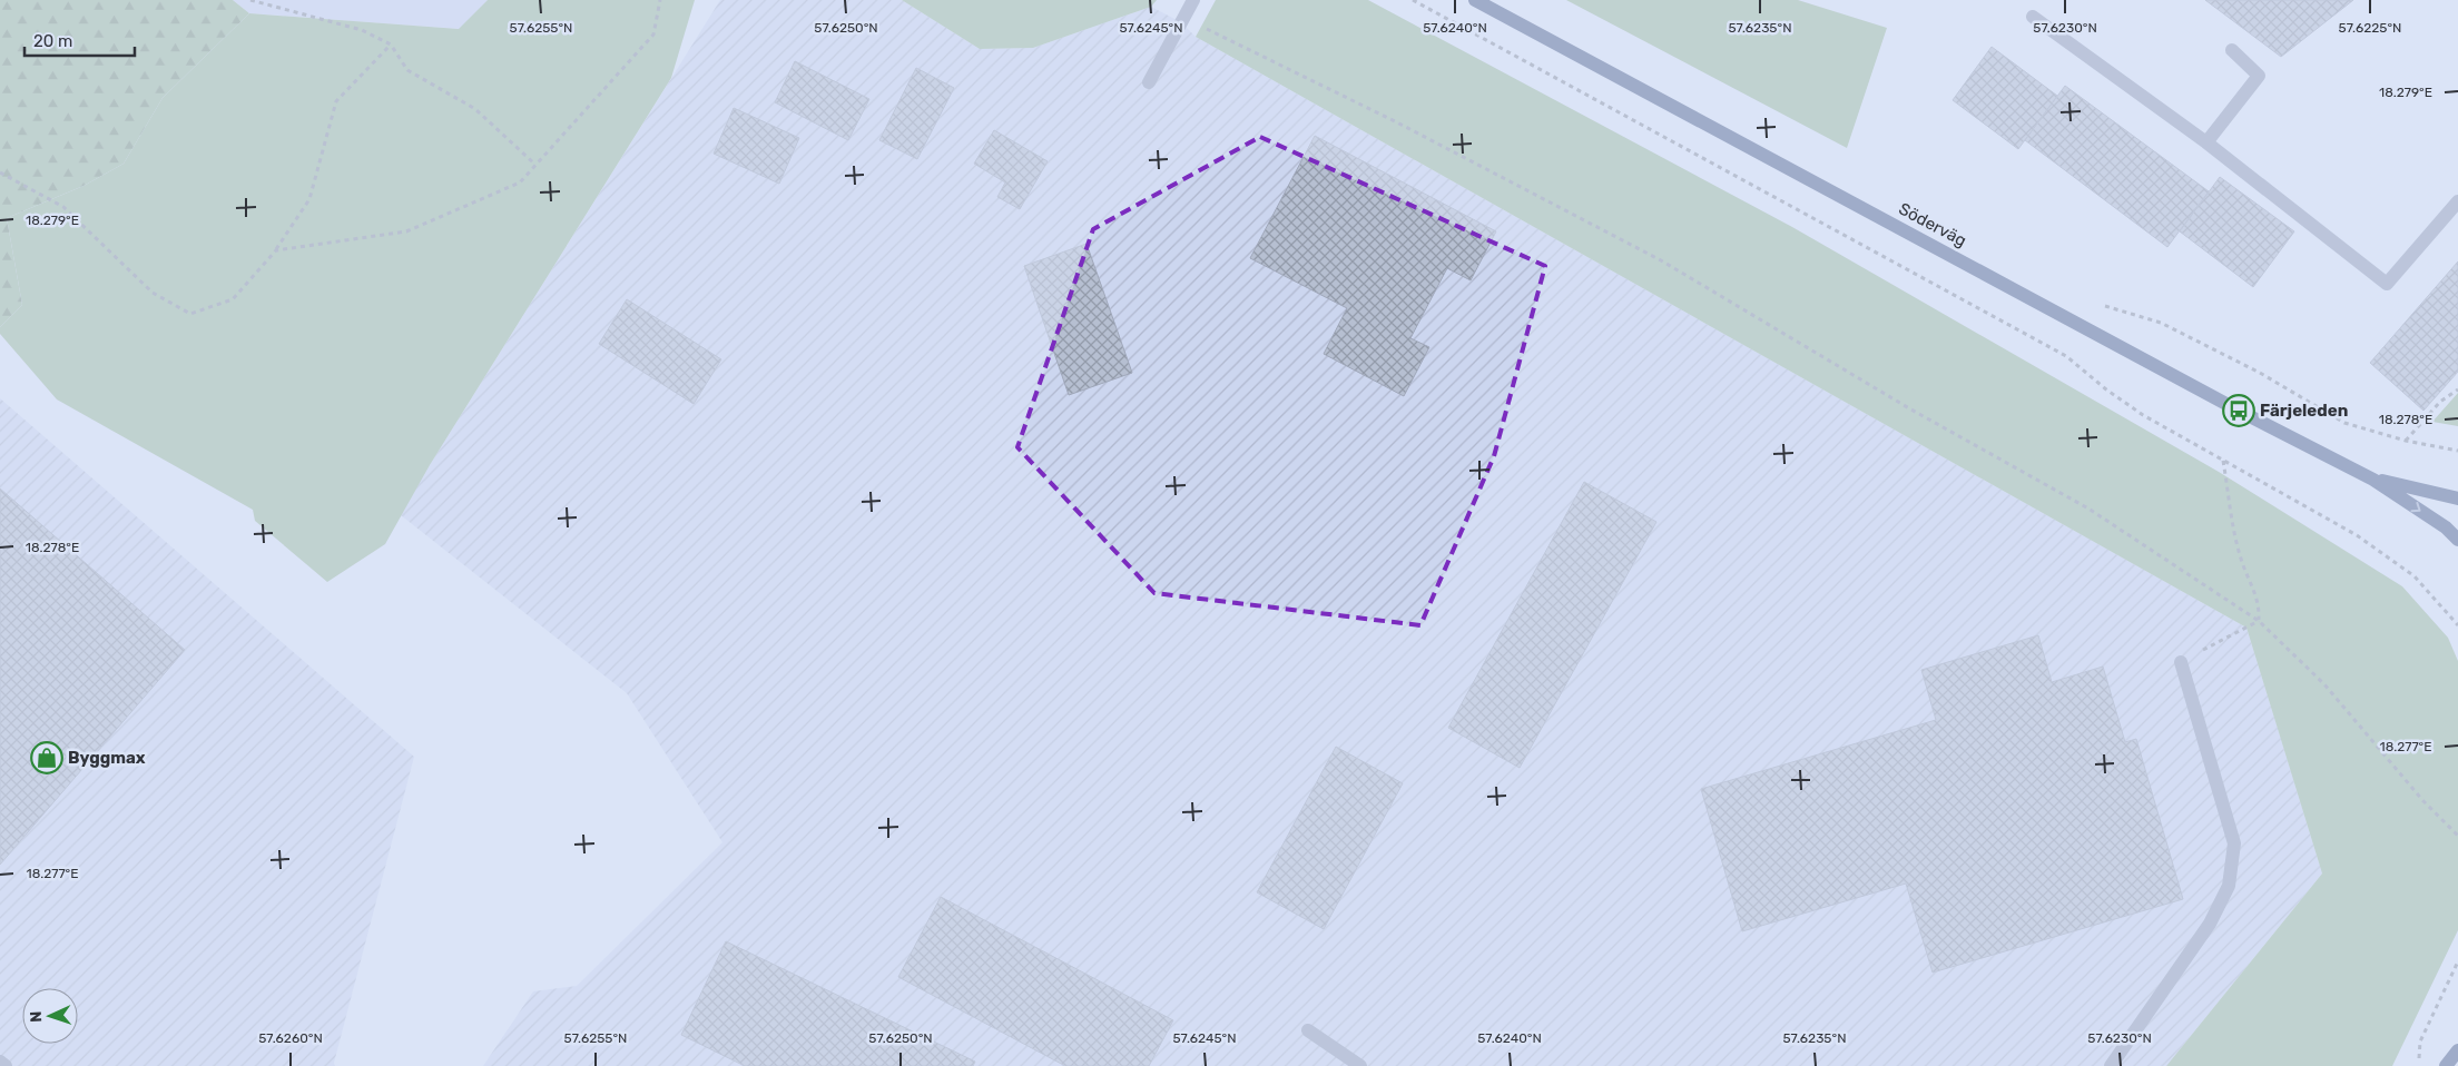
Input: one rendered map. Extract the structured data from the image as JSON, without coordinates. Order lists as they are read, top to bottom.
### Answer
{
  "streets": {
    "main road": ["Söderväg"]
  },
  "places": {
    "bus stop": ["Färjeleden"],
    "shop": ["Byggmax"]
  },
  "scale_bar": "20 m",
  "north": "left",
  "coordinates": [
    "57.6255°N",
    "57.6250°N",
    "57.6245°N",
    "57.6240°N",
    "57.6235°N",
    "57.6230°N",
    "57.6225°N",
    "18.279°E",
    "18.278°E",
    "18.277°E",
    "57.6260°N"
  ]
}
